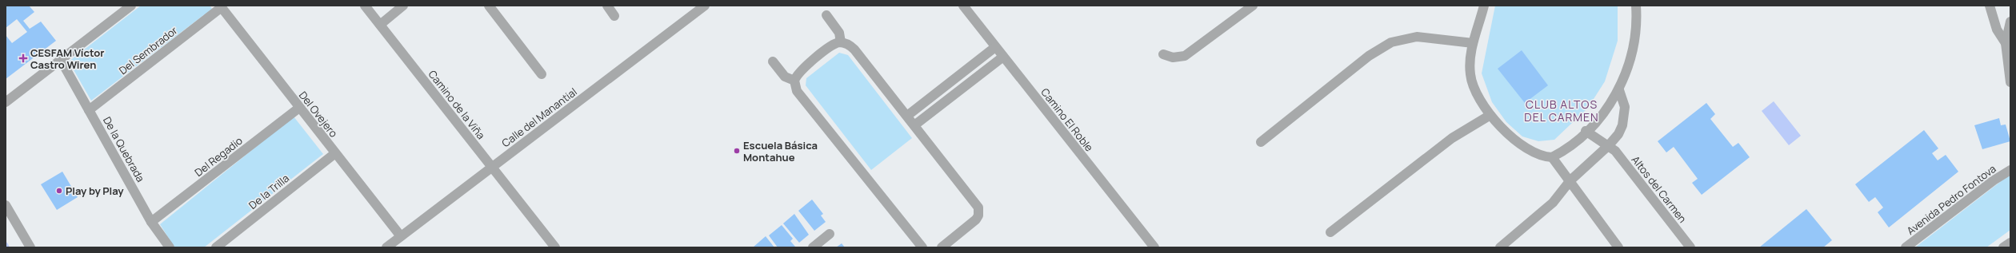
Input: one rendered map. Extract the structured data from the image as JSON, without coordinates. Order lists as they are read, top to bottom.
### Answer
{
  "streets": {
    "street": [
      "Del Sembrador",
      "Camino de la Viña",
      "Del Ovejero",
      "Calle del Manantial",
      "Camino El Roble",
      "De la Quebrada",
      "Del Regadio",
      "Altos del Carmen",
      "De la Trilla",
      "Avenida Pedro Fontova"
    ]
  },
  "crossings": [
    ["Del Sembrador", "Del Ovejero"],
    ["Del Sembrador", "De la Quebrada"],
    ["Camino de la Viña", "Calle del Manantial"],
    ["Del Ovejero", "Calle del Manantial"],
    ["Del Ovejero", "Del Regadio"],
    ["Del Ovejero", "De la Trilla"],
    ["De la Quebrada", "Del Regadio"]
  ],
  "districts": ["CLUB ALTOS DEL CARMEN"],
  "places": {
    "health": ["CESFAM Víctor Castro Wiren"],
    "other": ["Escuela Básica Montahue", "Play by Play"]
  }
}
